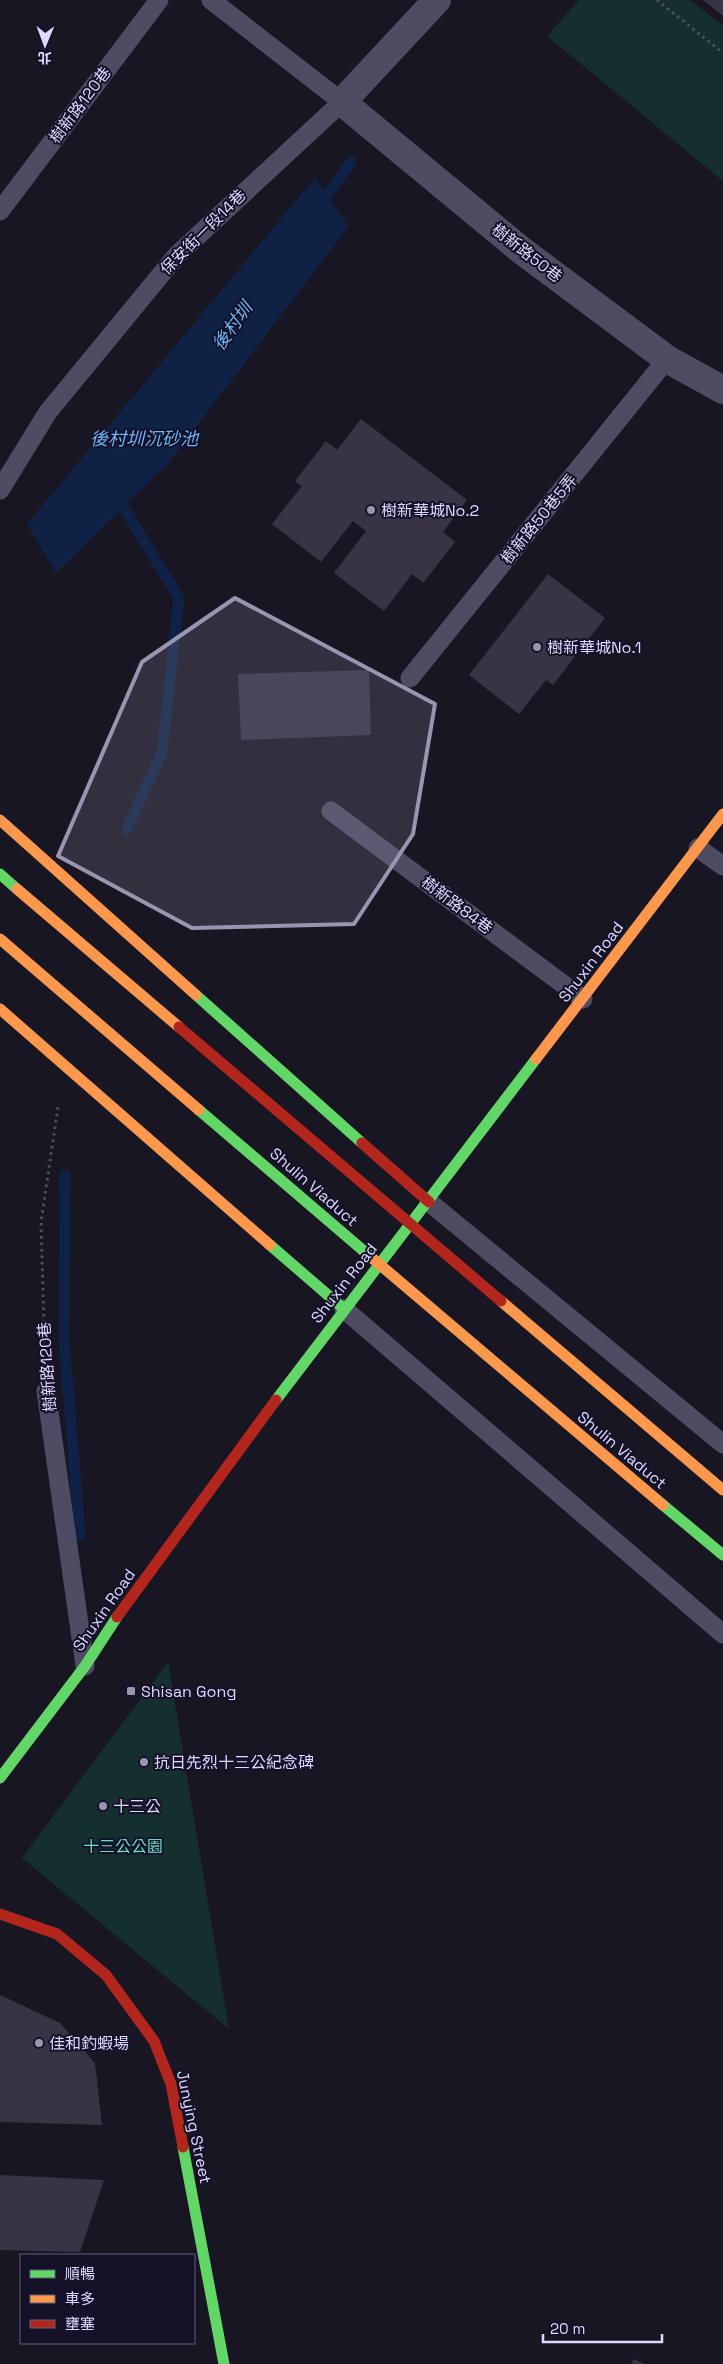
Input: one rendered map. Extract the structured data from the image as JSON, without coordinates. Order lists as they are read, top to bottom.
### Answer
{
  "streets": {
    "main road": ["Shuxin Road", "Shulin Viaduct", "Junying Street"],
    "street": ["保安街一段14巷", "樹新路50巷"],
    "lane": ["樹新路120巷", "樹新路50巷5弄", "樹新路84巷"]
  },
  "crossings": [
    ["樹新路120巷", "Shuxin Road"],
    ["保安街一段14巷", "樹新路50巷"],
    ["樹新路50巷", "樹新路50巷5弄"],
    ["樹新路84巷", "Shuxin Road"]
  ],
  "water": ["後村圳", "後村圳沉砂池"],
  "parks": ["十三公公園"],
  "places": {
    "other": [
      "樹新華城No.2",
      "樹新華城No.1",
      "抗日先烈十三公紀念碑",
      "十三公",
      "佳和釣蝦場"
    ],
    "transit": ["Shisan Gong"]
  },
  "legend": ["順暢", "車多", "壅塞"],
  "scale_bar": "20 m",
  "north": "bottom"
}
